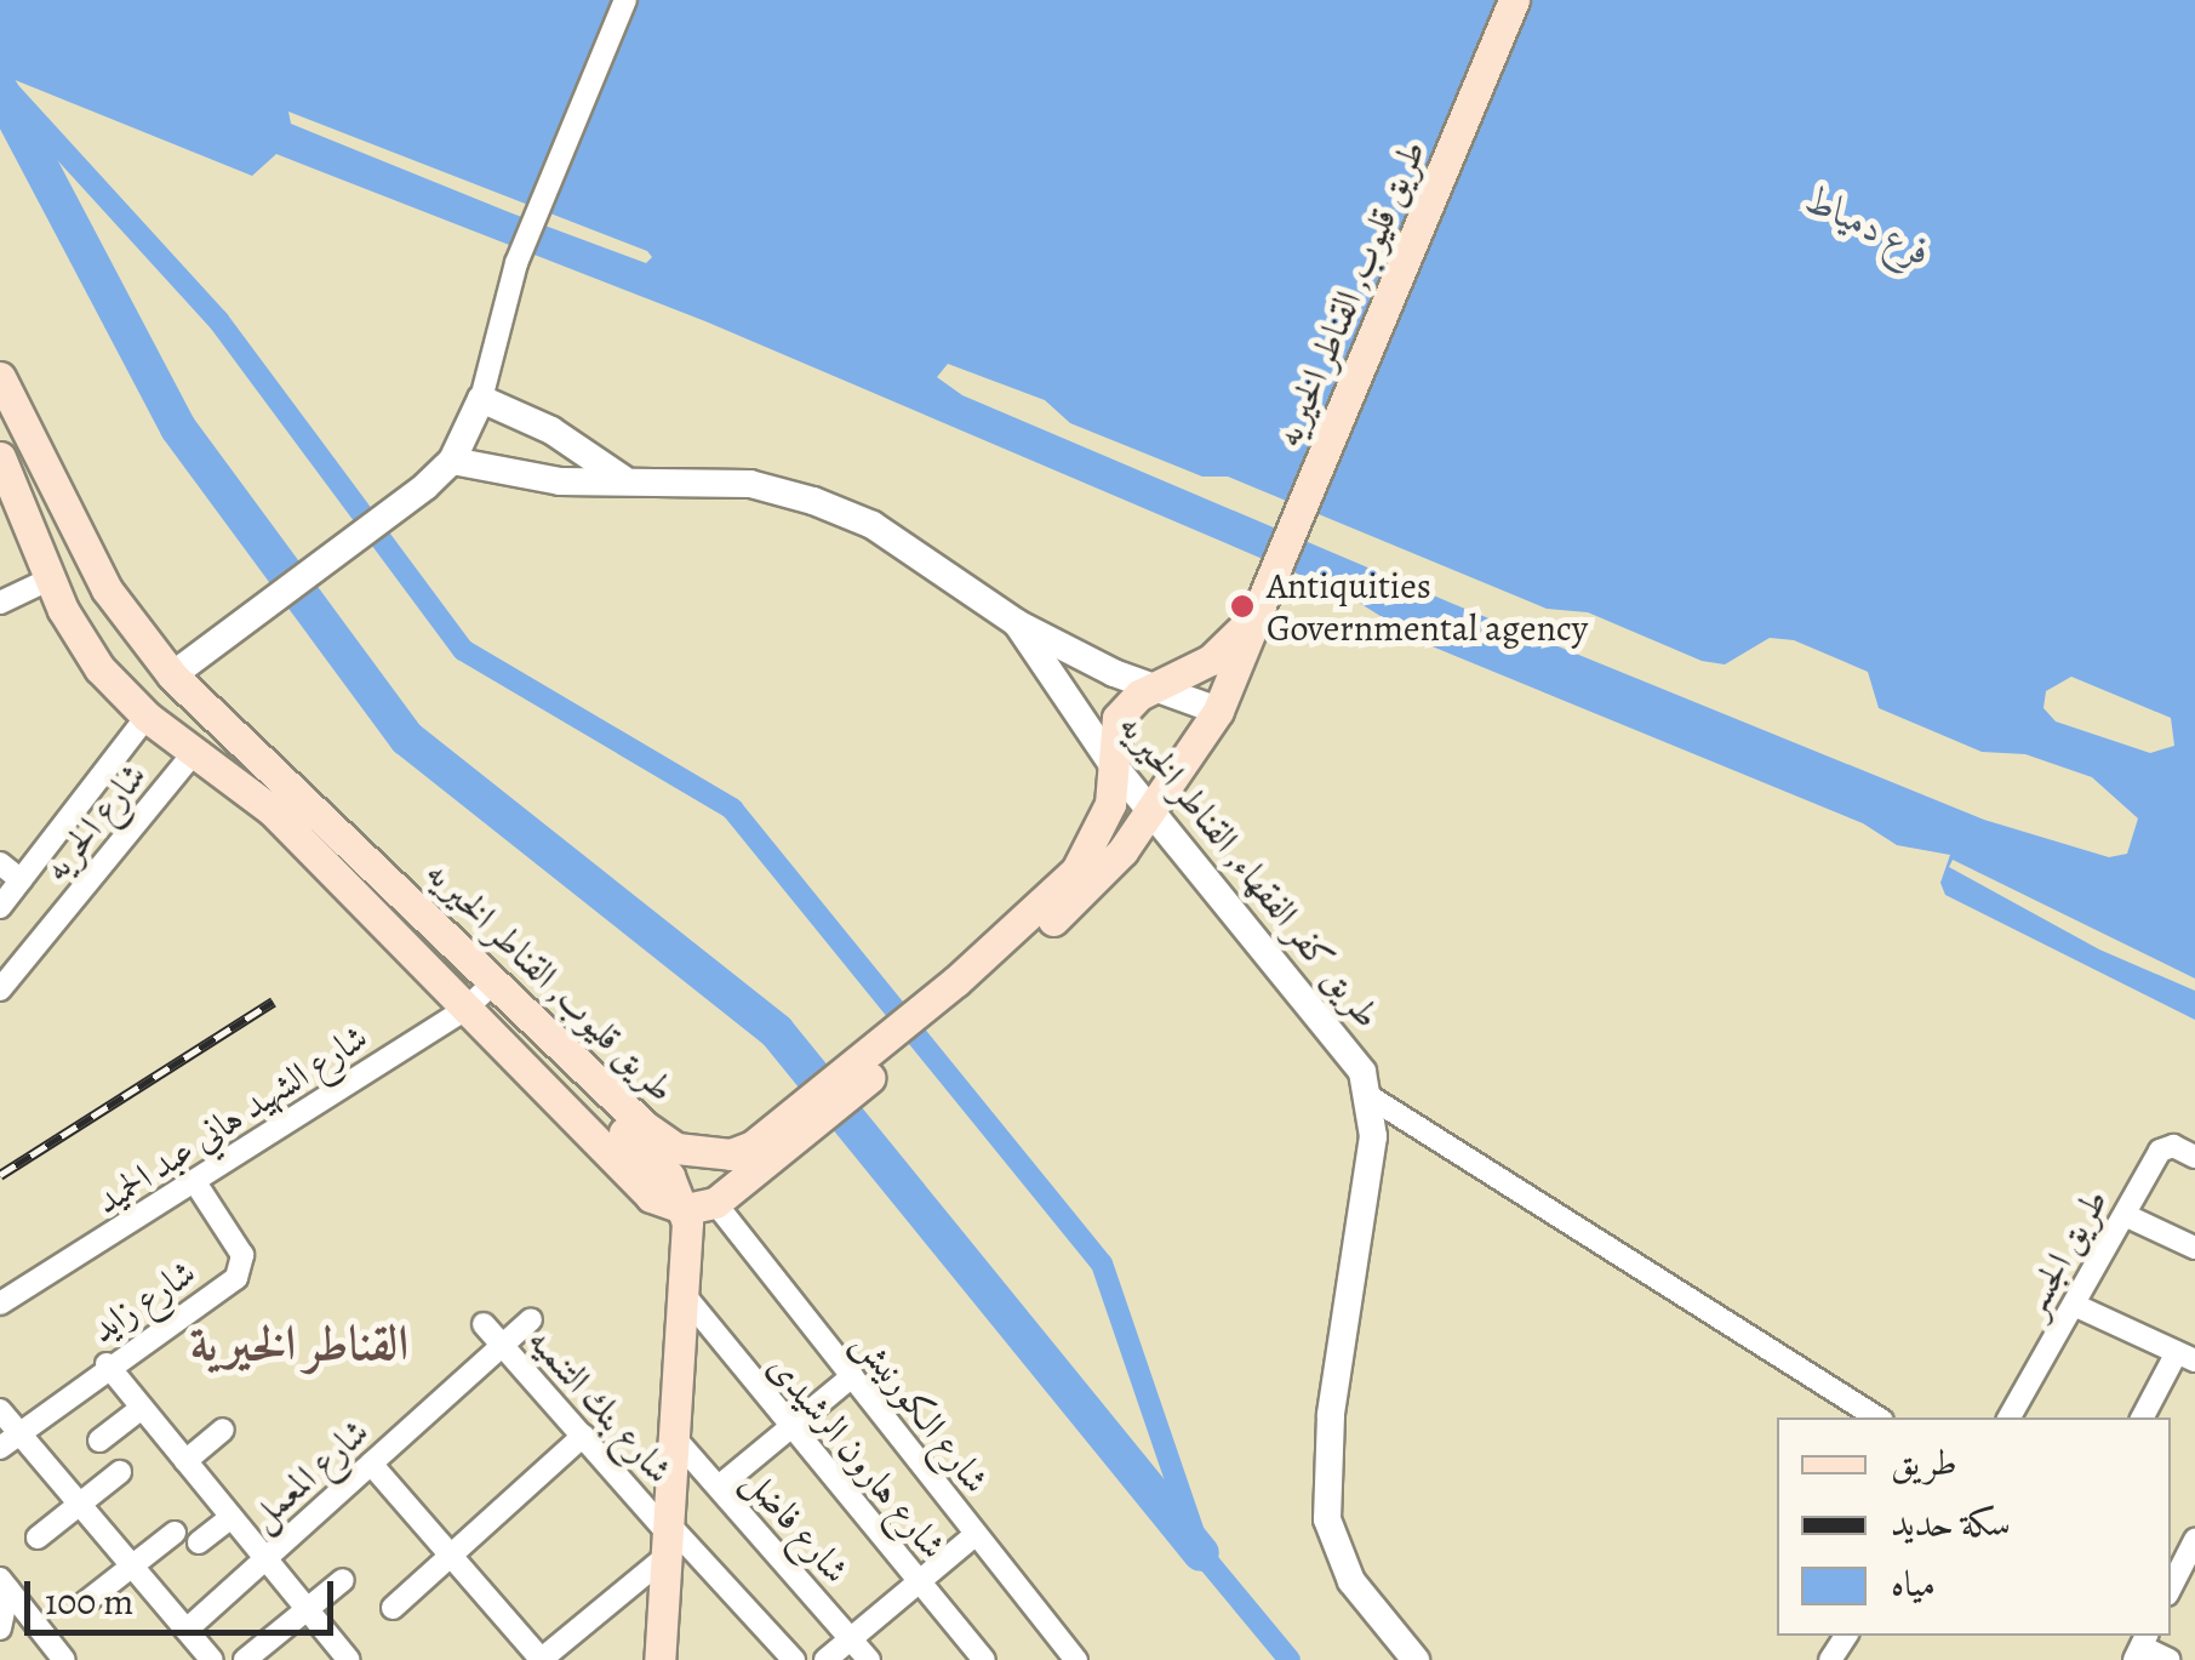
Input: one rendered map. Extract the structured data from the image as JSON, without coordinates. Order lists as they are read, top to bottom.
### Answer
{
  "streets": {
    "main road": ["طريق قليوب, القناطر الخيريه"],
    "street": [
      "شارع الحريه",
      "طريق كفر الفقهاء, القناطر الخيريه",
      "شارع الشهيد هاني عبد الحميد",
      "طريق الجسر",
      "شارع زايد",
      "شارع بنك التنميه",
      "شارع الكورنيش",
      "شارع هارون الرشيدى",
      "شارع المعمل",
      "شارع فاضل"
    ]
  },
  "crossings": [
    ["طريق قليوب, القناطر الخيريه", "شارع الحريه"],
    ["طريق قليوب, القناطر الخيريه", "طريق كفر الفقهاء, القناطر الخيريه"],
    ["طريق قليوب, القناطر الخيريه", "شارع الشهيد هاني عبد الحميد"],
    ["طريق قليوب, القناطر الخيريه", "شارع الكورنيش"],
    ["شارع الشهيد هاني عبد الحميد", "شارع زايد"],
    ["شارع بنك التنميه", "شارع المعمل"]
  ],
  "districts": ["القناطر الخيرية"],
  "water": ["فرع دمياط"],
  "places": ["Antiquities Governmental agency"],
  "legend": ["طريق", "سكة حديد", "مياه"],
  "scale_bar": "100 m"
}
